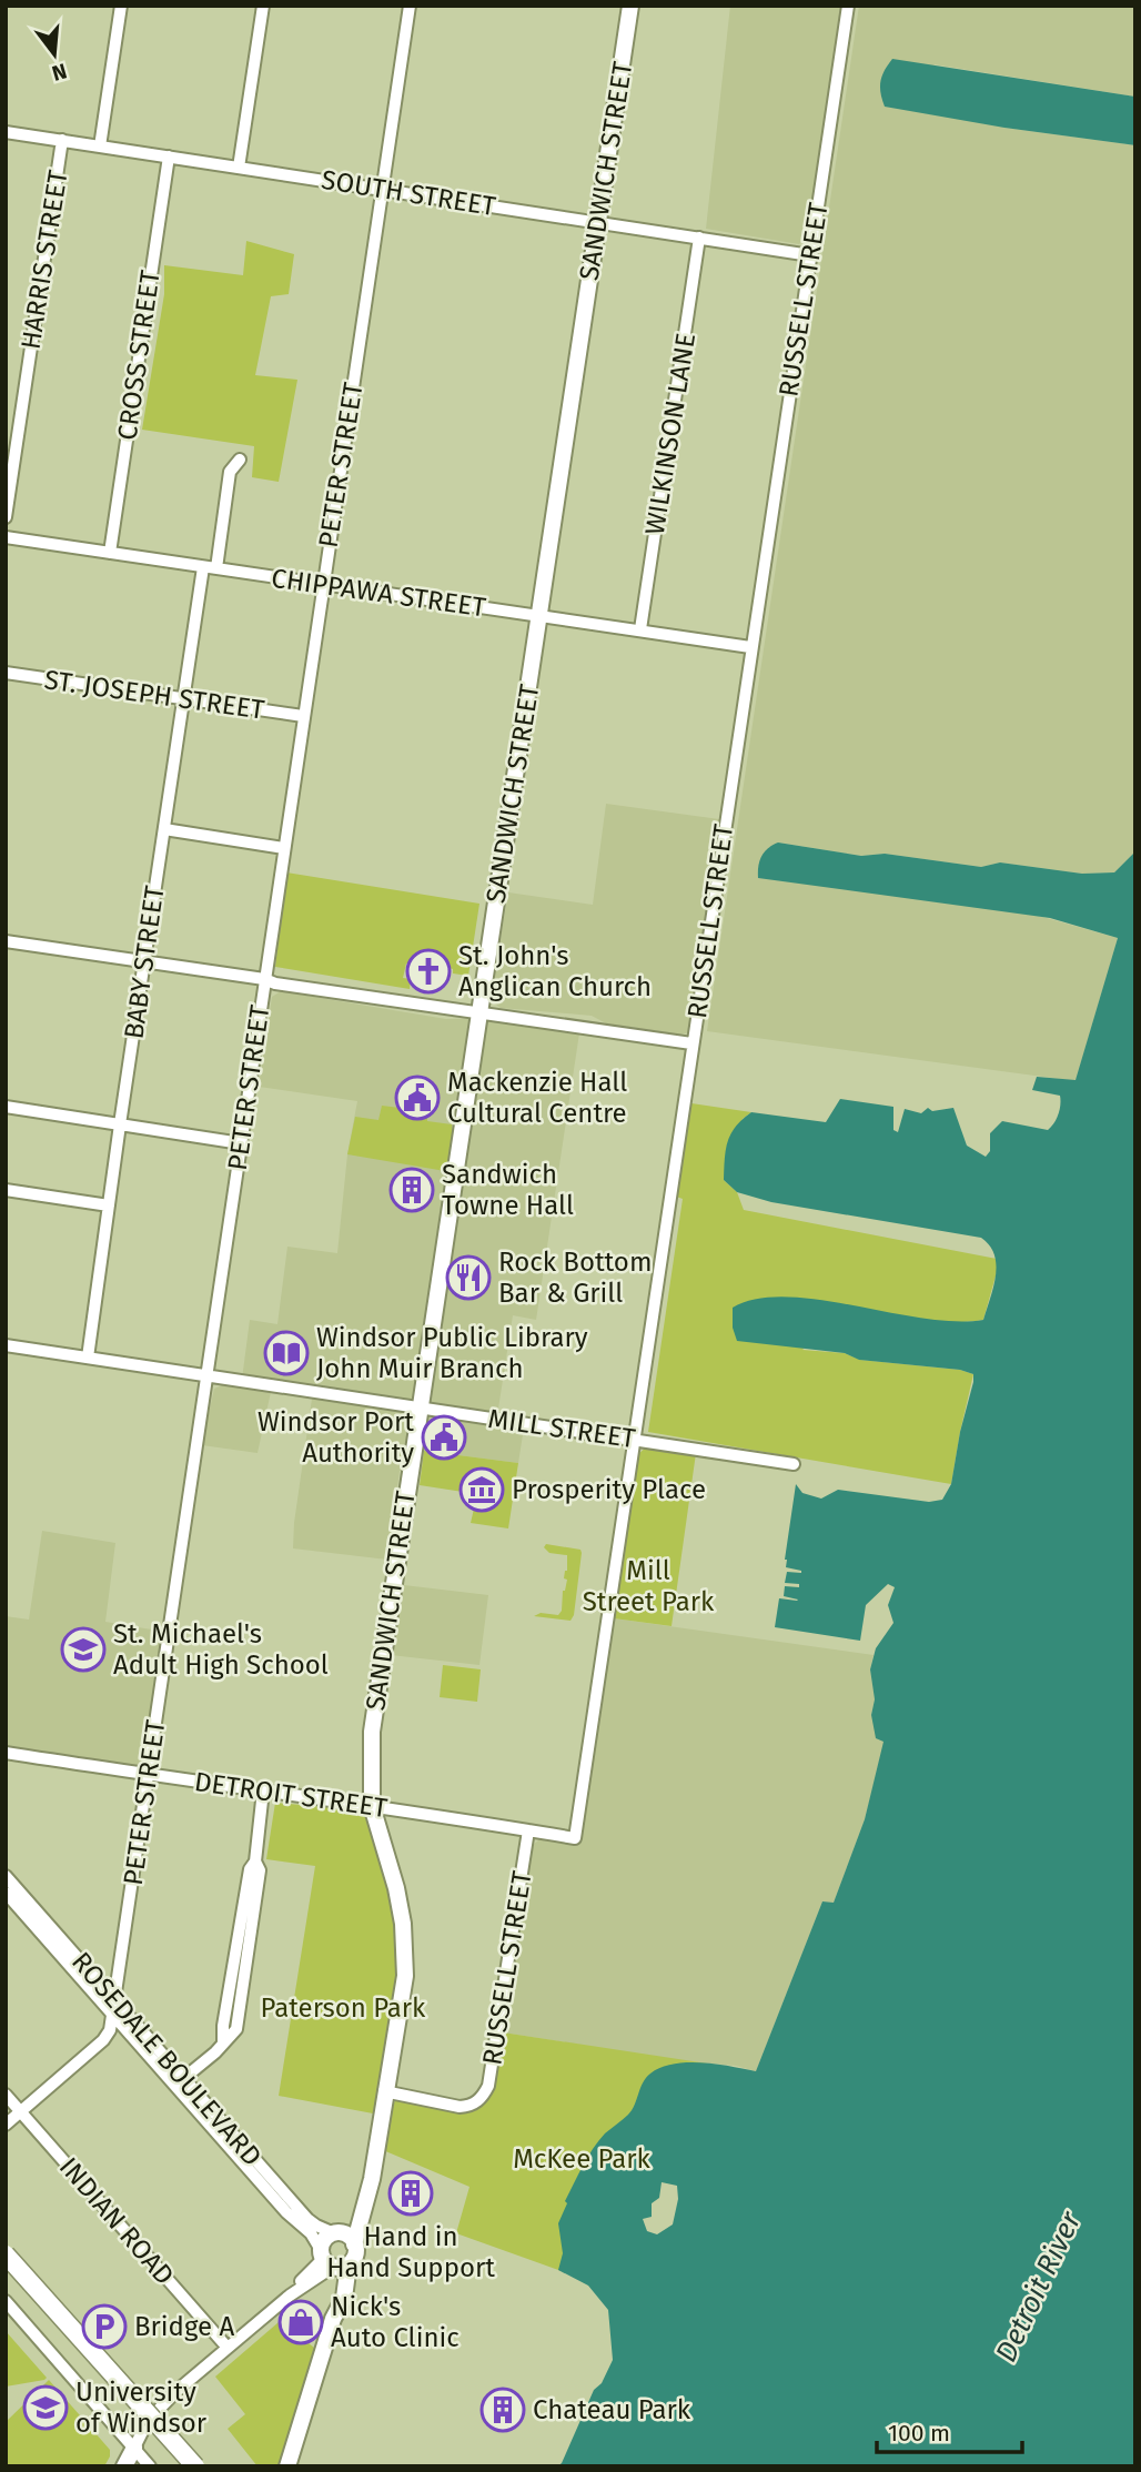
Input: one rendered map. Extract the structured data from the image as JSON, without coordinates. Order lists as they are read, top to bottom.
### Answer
{
  "streets": {
    "main road": ["SANDWICH STREET"],
    "street": [
      "SOUTH STREET",
      "HARRIS STREET",
      "RUSSELL STREET",
      "CROSS STREET",
      "WILKINSON LANE",
      "PETER STREET",
      "CHIPPAWA STREET",
      "ST. JOSEPH STREET",
      "BABY STREET",
      "MILL STREET",
      "DETROIT STREET",
      "ROSEDALE BOULEVARD",
      "INDIAN ROAD"
    ]
  },
  "crossings": [
    ["SANDWICH STREET", "SOUTH STREET"],
    ["SANDWICH STREET", "RUSSELL STREET"],
    ["SANDWICH STREET", "CHIPPAWA STREET"],
    ["SANDWICH STREET", "MILL STREET"],
    ["SANDWICH STREET", "DETROIT STREET"],
    ["SOUTH STREET", "HARRIS STREET"],
    ["SOUTH STREET", "RUSSELL STREET"],
    ["SOUTH STREET", "CROSS STREET"],
    ["SOUTH STREET", "WILKINSON LANE"],
    ["SOUTH STREET", "PETER STREET"],
    ["RUSSELL STREET", "CHIPPAWA STREET"],
    ["RUSSELL STREET", "MILL STREET"],
    ["RUSSELL STREET", "DETROIT STREET"],
    ["CROSS STREET", "CHIPPAWA STREET"],
    ["WILKINSON LANE", "CHIPPAWA STREET"],
    ["PETER STREET", "CHIPPAWA STREET"],
    ["PETER STREET", "ST. JOSEPH STREET"],
    ["PETER STREET", "MILL STREET"],
    ["PETER STREET", "DETROIT STREET"],
    ["PETER STREET", "ROSEDALE BOULEVARD"],
    ["PETER STREET", "INDIAN ROAD"],
    ["CHIPPAWA STREET", "BABY STREET"],
    ["ST. JOSEPH STREET", "BABY STREET"],
    ["BABY STREET", "MILL STREET"]
  ],
  "water": ["Detroit River"],
  "parks": ["Mill Street Park", "Paterson Park", "McKee Park"],
  "places": {
    "church": ["St. John's Anglican Church"],
    "public building": ["Mackenzie Hall Cultural Centre", "Windsor Port Authority"],
    "building": ["Sandwich Towne Hall", "Hand in Hand Support", "Chateau Park"],
    "restaurant": ["Rock Bottom Bar & Grill"],
    "library": ["Windsor Public Library John Muir Branch"],
    "museum": ["Prosperity Place"],
    "school or university": ["St. Michael's Adult High School", "University of Windsor"],
    "shop": ["Nick's Auto Clinic"],
    "parking": ["Bridge A"]
  },
  "scale_bar": "100 m",
  "north": "bottom"
}
